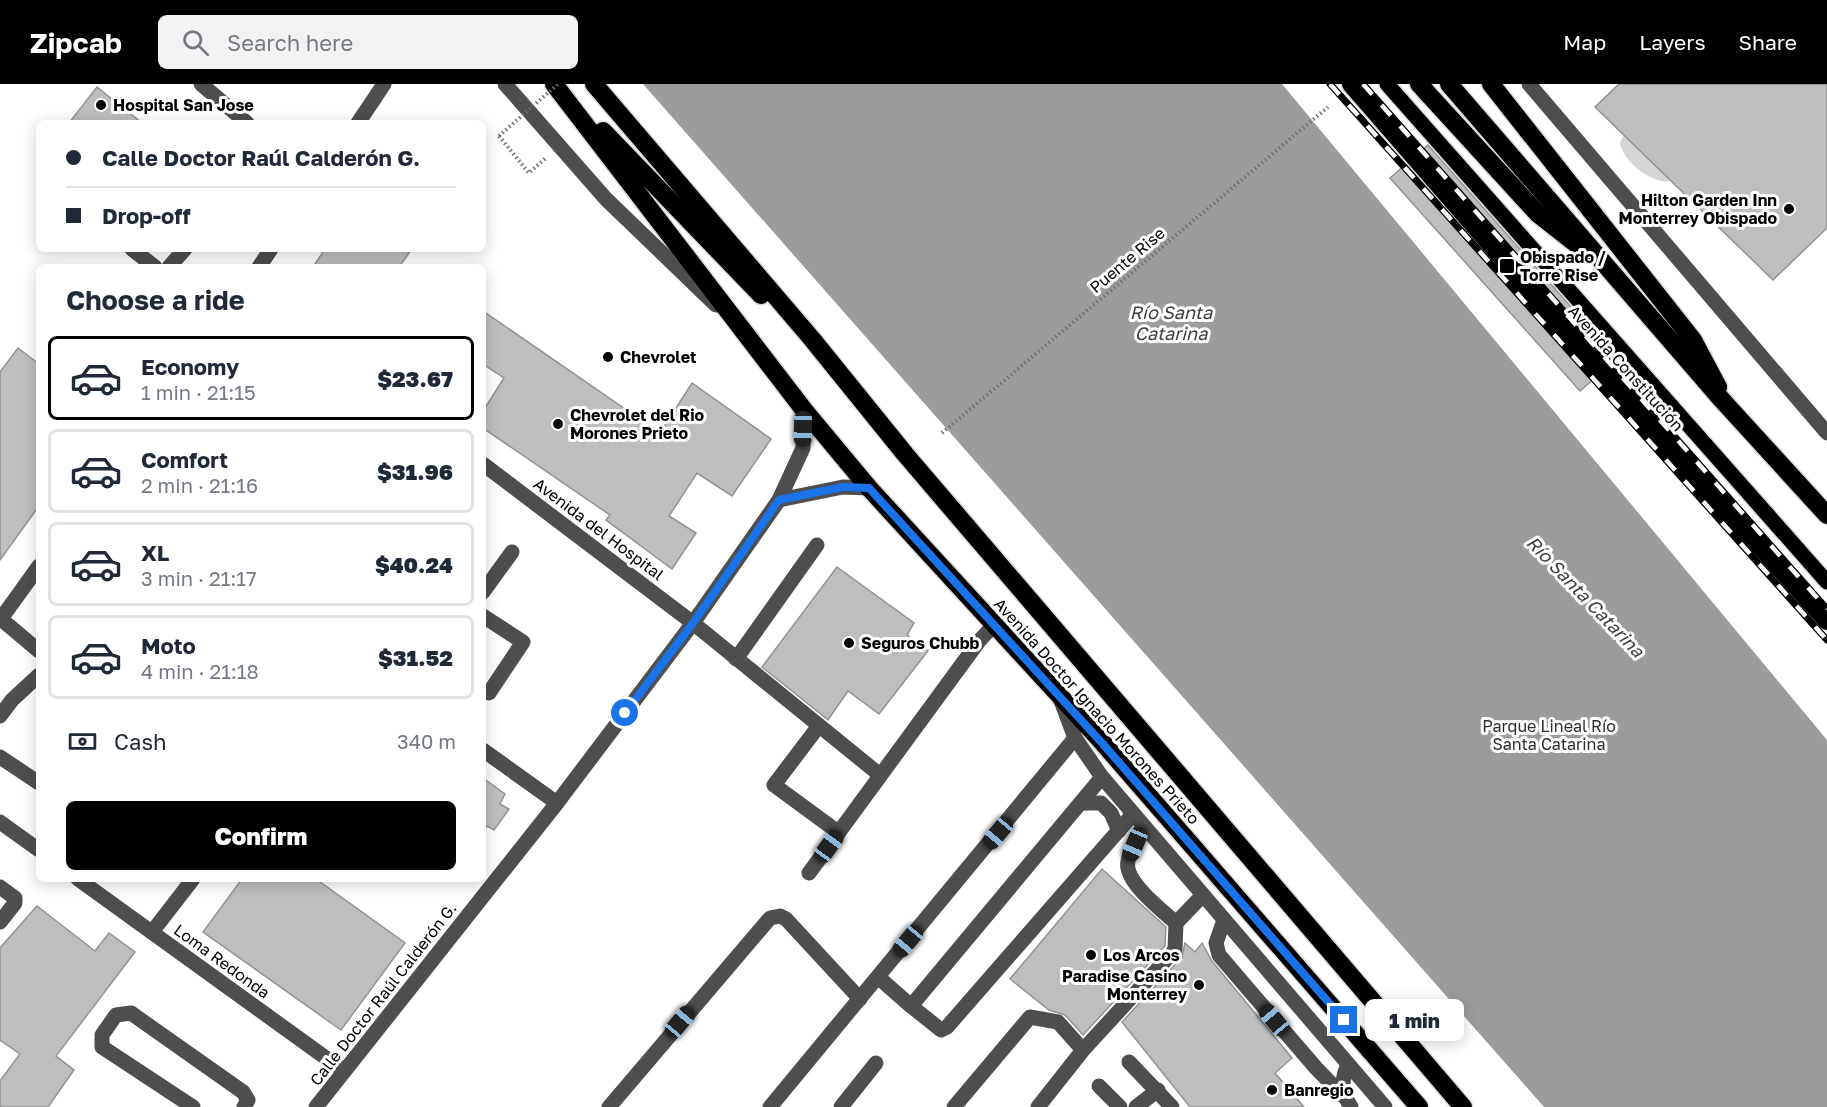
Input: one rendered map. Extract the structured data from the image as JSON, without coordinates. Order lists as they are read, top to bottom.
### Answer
{
  "streets": {
    "highway": ["Avenida Constitución", "Avenida Doctor Ignacio Morones Prieto"],
    "street": ["Avenida del Hospital", "Loma Redonda", "Calle Doctor Raúl Calderón G."],
    "path": ["Puente Rise"]
  },
  "crossings": [
    ["Avenida del Hospital", "Calle Doctor Raúl Calderón G."],
    ["Avenida Doctor Ignacio Morones Prieto", "Calle Doctor Raúl Calderón G."],
    ["Loma Redonda", "Calle Doctor Raúl Calderón G."]
  ],
  "water": ["Río Santa Catarina"],
  "parks": ["Parque Lineal Río Santa Catarina"],
  "places": {
    "other": [
      "Hospital San Jose",
      "Hilton Garden Inn Monterrey Obispado",
      "Chevrolet",
      "Chevrolet del Rio Morones Prieto",
      "Seguros Chubb",
      "Los Arcos",
      "Paradise Casino Monterrey",
      "Banregio"
    ],
    "transit": ["Obispado / Torre Rise"]
  },
  "page": {
    "header": "Zipcab",
    "search": "Search here",
    "nav": ["Map", "Layers", "Share"],
    "banner": ["Calle Doctor Raúl Calderón G.", "Drop-off"],
    "heading": "Choose a ride",
    "list": [
      {
        "name": "Economy",
        "note": "1 min · 21:15",
        "value": "$23.67"
      },
      {
        "name": "Comfort",
        "note": "2 min · 21:16",
        "value": "$31.96"
      },
      {
        "name": "XL",
        "note": "3 min · 21:17",
        "value": "$40.24"
      },
      {
        "name": "Moto",
        "note": "4 min · 21:18",
        "value": "$31.52"
      }
    ],
    "pay": ["Cash", "340 m"],
    "buttons": "Confirm",
    "bubble": "1 min"
  }
}
